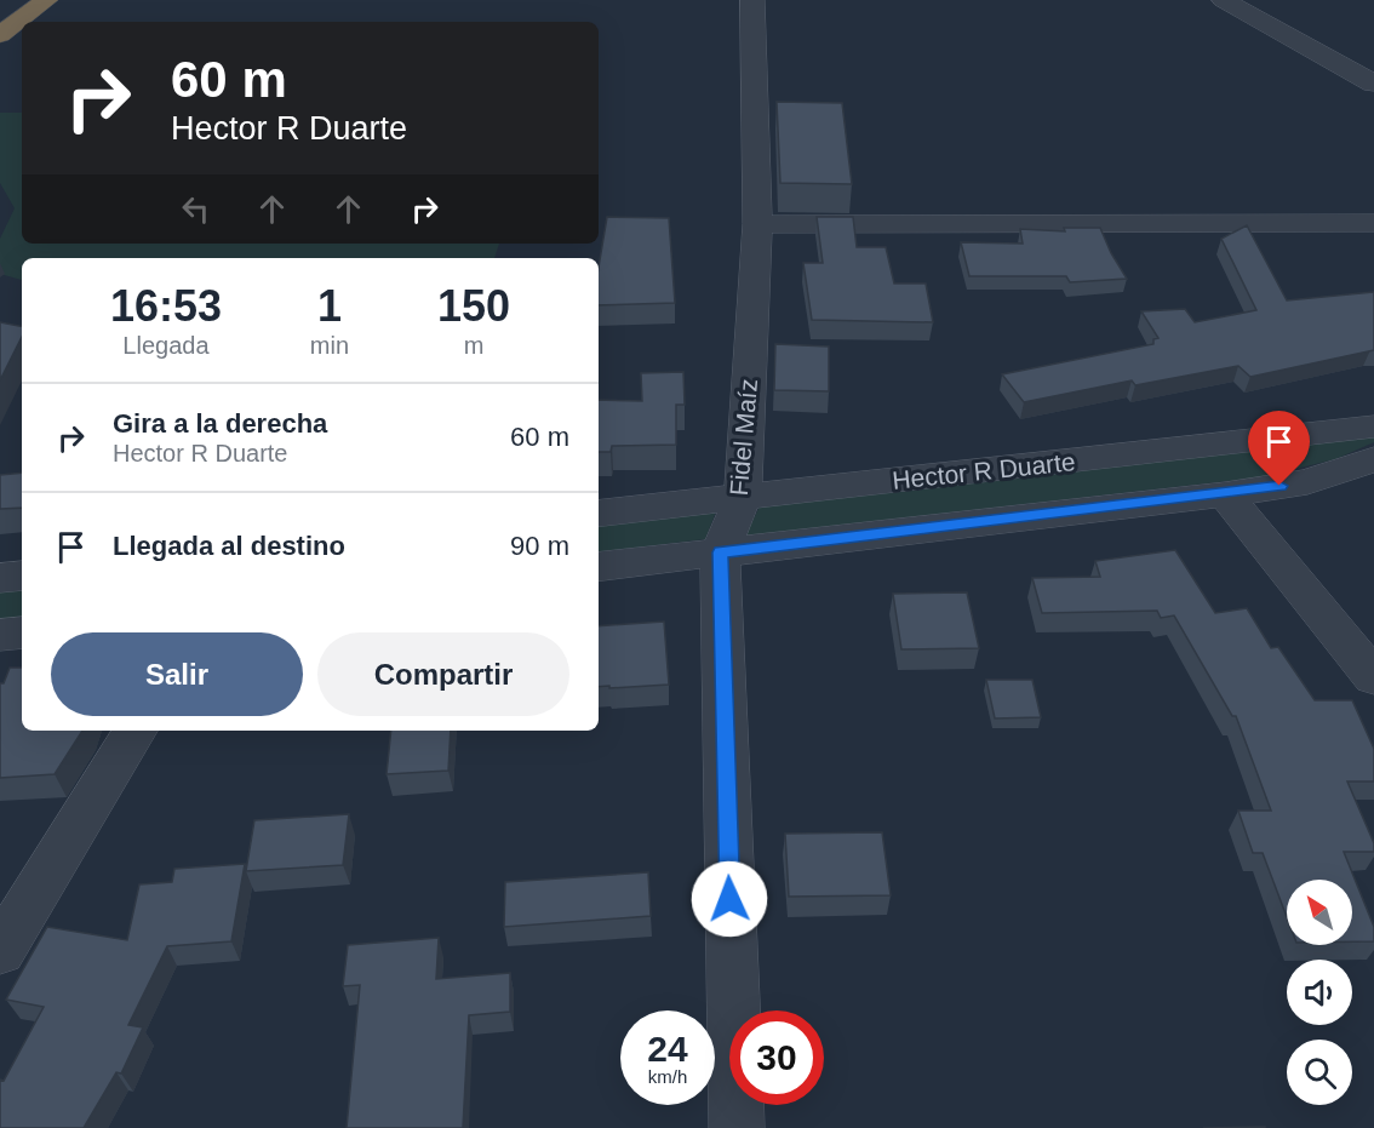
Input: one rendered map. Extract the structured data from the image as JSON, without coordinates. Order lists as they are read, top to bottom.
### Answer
{
  "streets": {
    "street": ["Fidel Maíz", "Hector R Duarte"]
  },
  "crossings": [
    ["Fidel Maíz", "Hector R Duarte"]
  ],
  "north": "top left",
  "page": {
    "turn": ["60 m", "Hector R Duarte"],
    "eta": [
      "16:53",
      "Llegada",
      "1",
      "min",
      "150",
      "m"
    ],
    "list": [
      {
        "name": "Gira a la derecha",
        "note": "Hector R Duarte",
        "value": "60 m"
      },
      {
        "name": "Llegada al destino",
        "value": "90 m"
      }
    ],
    "buttons": ["Salir", "Compartir"],
    "speed": "24 km/h",
    "limit": "30"
  }
}
